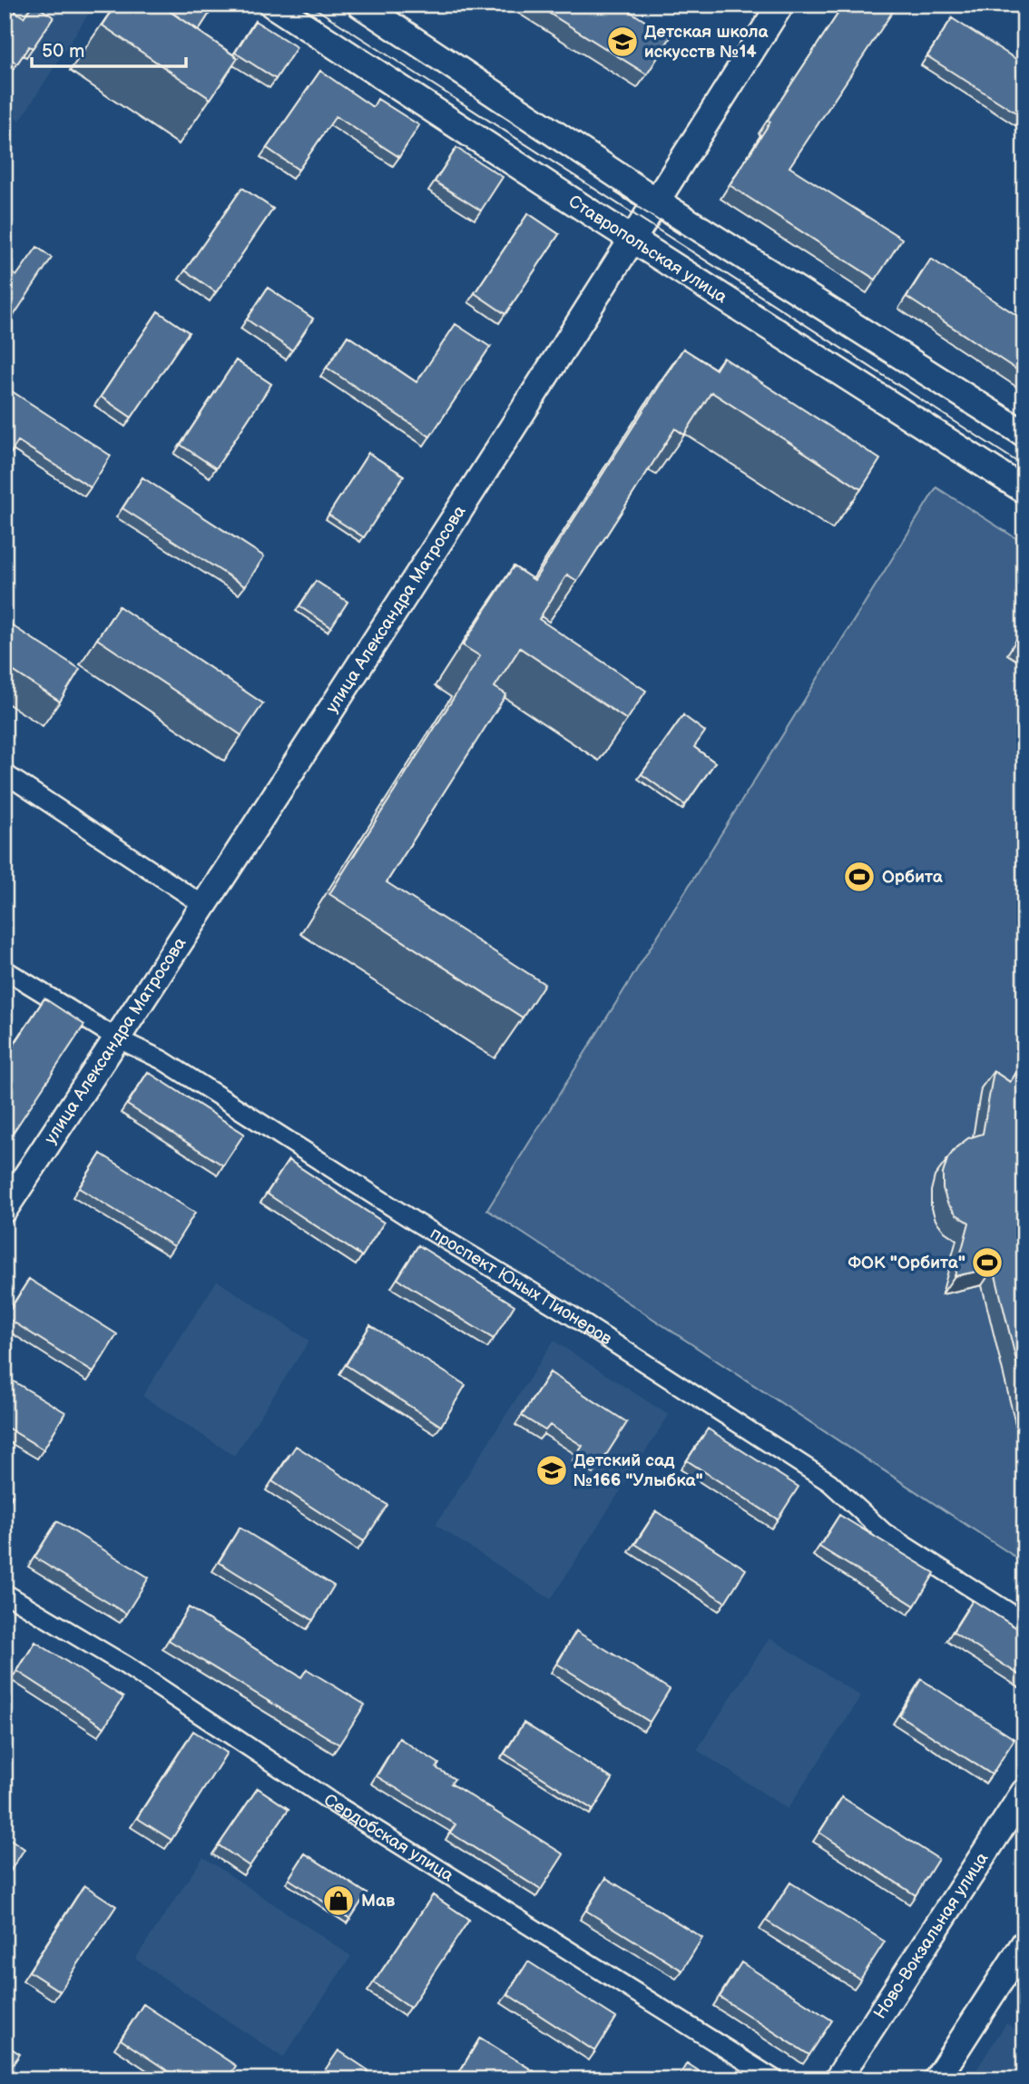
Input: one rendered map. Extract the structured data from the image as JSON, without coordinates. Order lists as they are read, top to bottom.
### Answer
{
  "streets": {
    "street": [
      "Ставропольская улица",
      "улица Александра Матросова",
      "проспект Юных Пионеров",
      "Сердобская улица",
      "Ново-Вокзальная улица"
    ]
  },
  "crossings": [
    ["Ставропольская улица", "улица Александра Матросова"],
    ["улица Александра Матросова", "проспект Юных Пионеров"]
  ],
  "places": {
    "school or university": ["Детская школа искусств №14", "Детский сад №166 \"Улыбка\""],
    "sports": ["Орбита", "ФОК \"Орбита\""],
    "shop": ["Мав"]
  },
  "scale_bar": "50 m"
}
